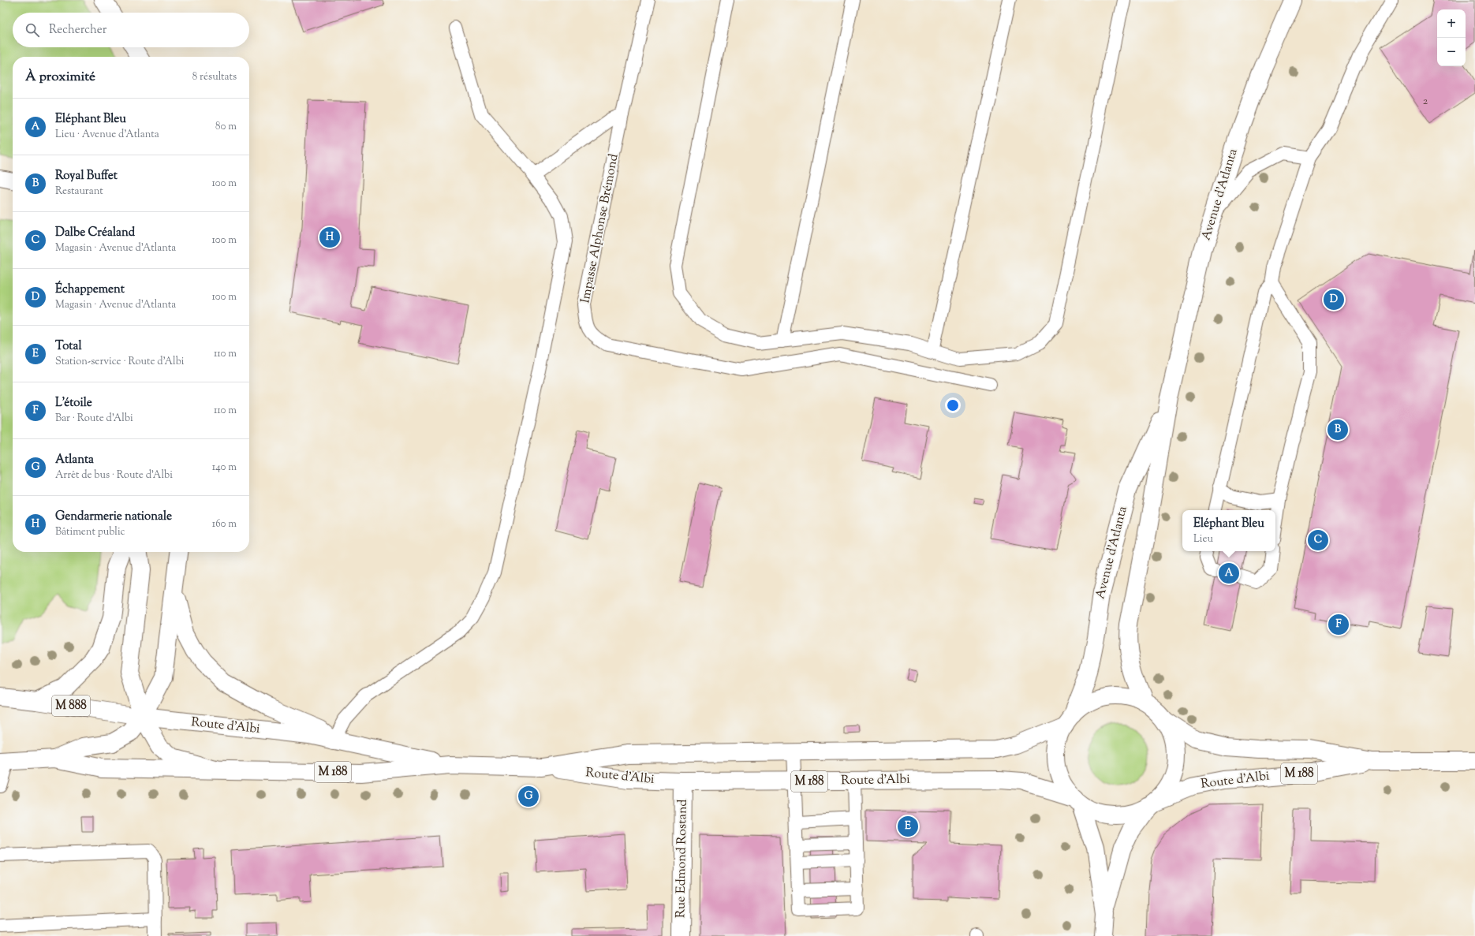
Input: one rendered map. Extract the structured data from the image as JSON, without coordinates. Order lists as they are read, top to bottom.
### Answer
{
  "streets": {
    "main road": [
      "Avenue d'Atlanta",
      "M 888",
      "Route d'Albi",
      "M 188",
      "Rue Edmond Rostand"
    ],
    "lane": ["Impasse Alphonse Brémond"]
  },
  "crossings": [
    ["Avenue d'Atlanta", "Route d'Albi"],
    ["Route d'Albi", "Rue Edmond Rostand"]
  ],
  "house_numbers": ["2"],
  "page": {
    "map_buttons": ["+", "−"],
    "search": "Rechercher",
    "heading": ["À proximité", "8 résultats"],
    "list": [
      {
        "mark": "A",
        "name": "Eléphant Bleu",
        "note": "Lieu · Avenue d'Atlanta",
        "value": "80 m"
      },
      {
        "mark": "B",
        "name": "Royal Buffet",
        "note": "Restaurant",
        "value": "100 m"
      },
      {
        "mark": "C",
        "name": "Dalbe Créaland",
        "note": "Magasin · Avenue d'Atlanta",
        "value": "100 m"
      },
      {
        "mark": "D",
        "name": "Échappement",
        "note": "Magasin · Avenue d'Atlanta",
        "value": "100 m"
      },
      {
        "mark": "E",
        "name": "Total",
        "note": "Station-service · Route d'Albi",
        "value": "110 m"
      },
      {
        "mark": "F",
        "name": "L'étoile",
        "note": "Bar · Route d'Albi",
        "value": "110 m"
      },
      {
        "mark": "G",
        "name": "Atlanta",
        "note": "Arrêt de bus · Route d'Albi",
        "value": "140 m"
      },
      {
        "mark": "H",
        "name": "Gendarmerie nationale",
        "note": "Bâtiment public",
        "value": "160 m"
      }
    ],
    "pins": [
      "H",
      "D",
      "B",
      "C",
      "A",
      "F",
      "G",
      "E"
    ],
    "popup": ["Eléphant Bleu", "Lieu"]
  }
}
